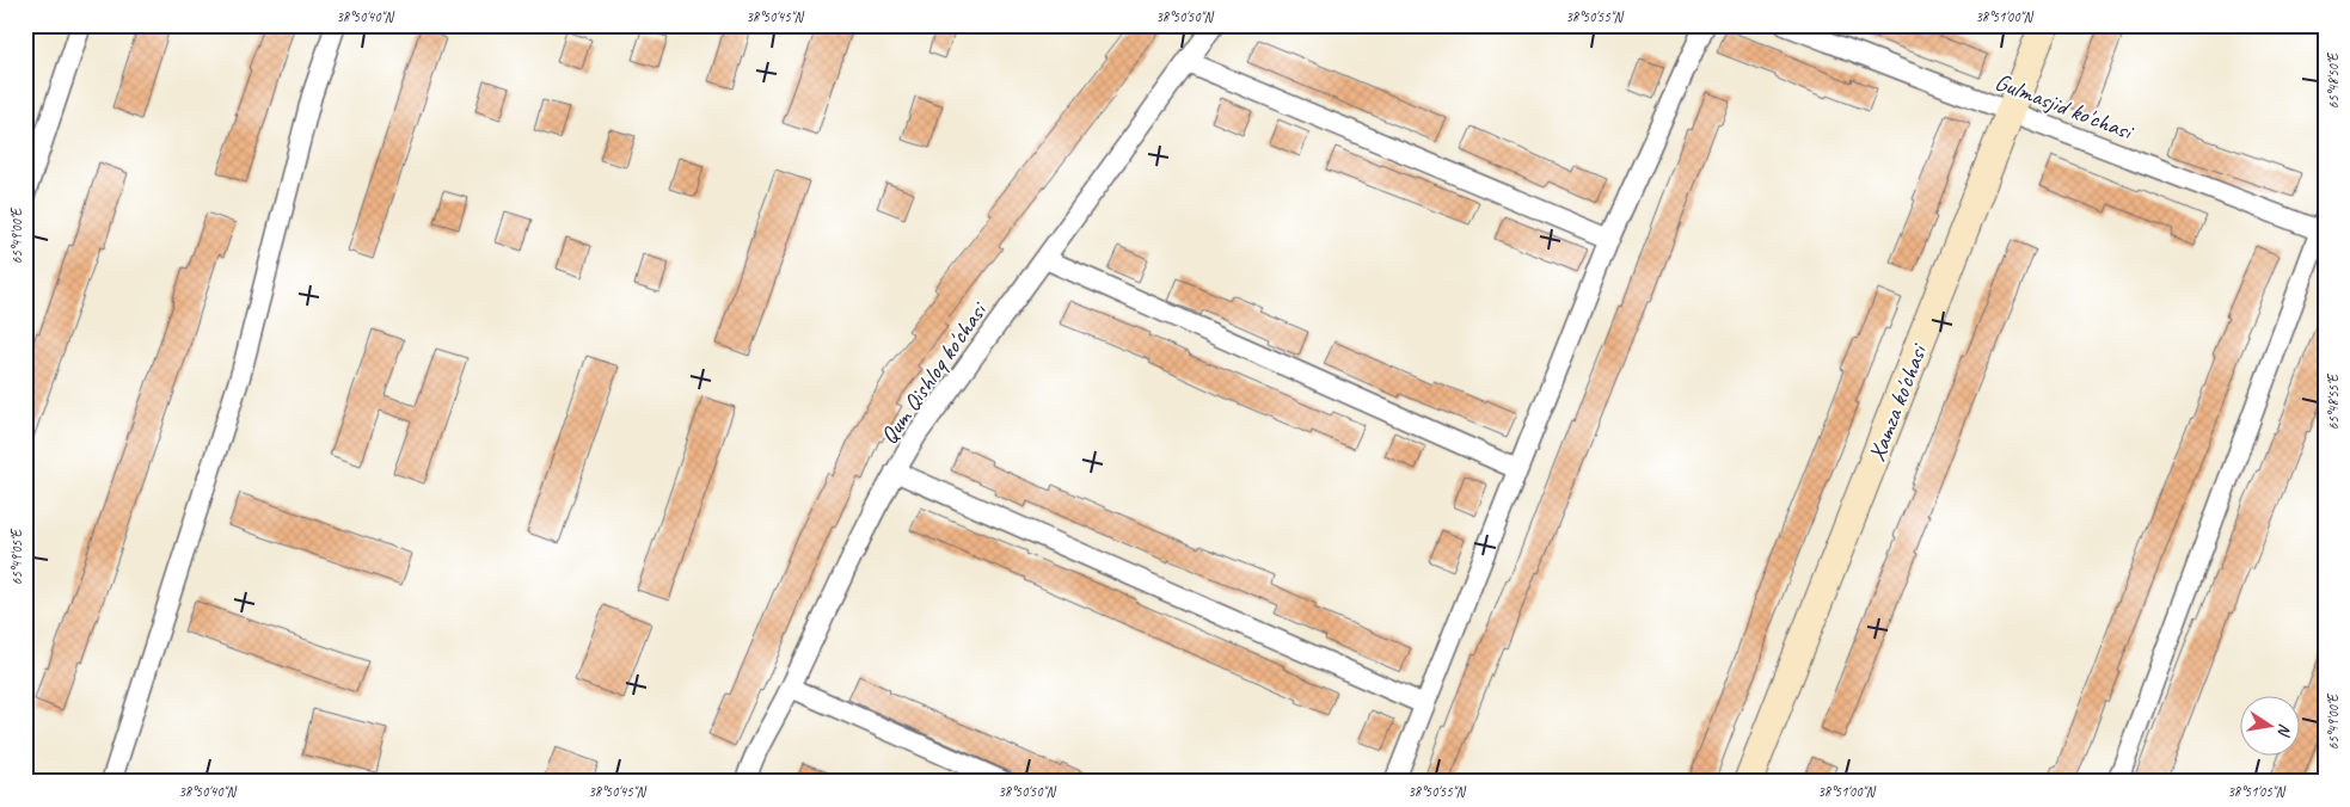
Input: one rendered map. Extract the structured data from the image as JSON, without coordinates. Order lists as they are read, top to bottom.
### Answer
{
  "streets": {
    "street": ["Gulmasjid ko'chasi", "Qum Qishloq ko'chasi", "Xamza ko'chasi"]
  },
  "crossings": [
    ["Gulmasjid ko'chasi", "Xamza ko'chasi"]
  ],
  "north": "right",
  "coordinates": [
    "38°50'40\"N",
    "38°50'45\"N",
    "38°50'50\"N",
    "38°50'55\"N",
    "38°51'00\"N",
    "65°48'50\"E",
    "65°49'00\"E",
    "65°48'55\"E",
    "65°49'05\"E",
    "38°51'05\"N"
  ]
}
